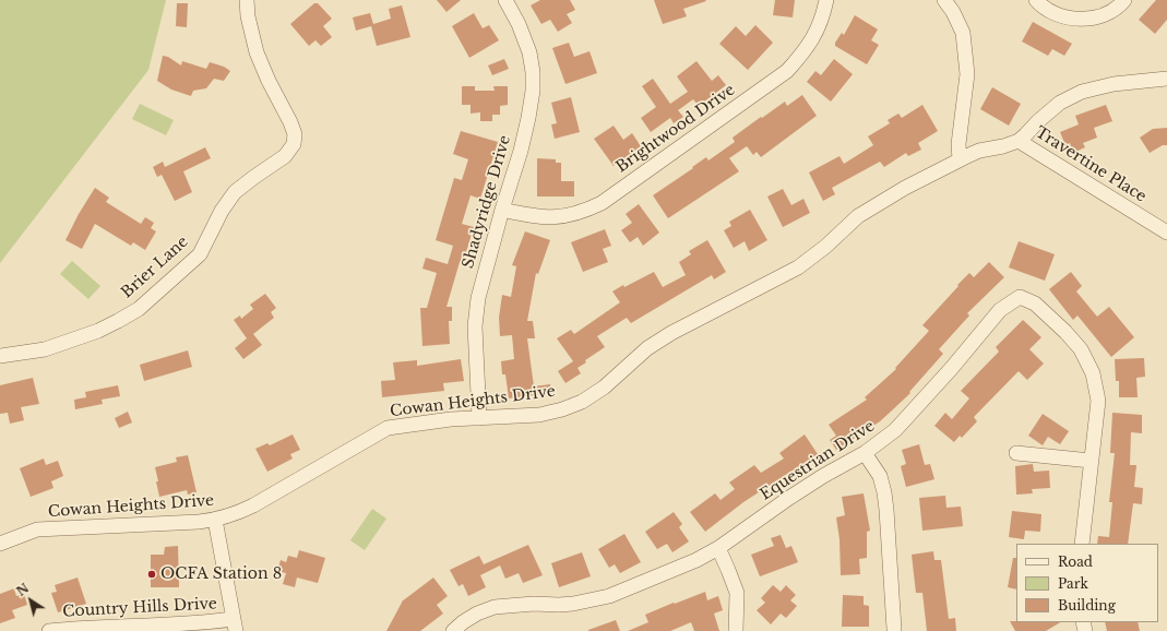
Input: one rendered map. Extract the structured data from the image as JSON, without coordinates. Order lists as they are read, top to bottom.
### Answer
{
  "streets": {
    "street": [
      "Brightwood Drive",
      "Travertine Place",
      "Shadyridge Drive",
      "Brier Lane",
      "Cowan Heights Drive",
      "Equestrian Drive",
      "Country Hills Drive"
    ]
  },
  "crossings": [
    ["Brightwood Drive", "Shadyridge Drive"],
    ["Travertine Place", "Cowan Heights Drive"],
    ["Shadyridge Drive", "Cowan Heights Drive"]
  ],
  "places": ["OCFA Station 8"],
  "legend": ["Road", "Park", "Building"],
  "north": "top left"
}
